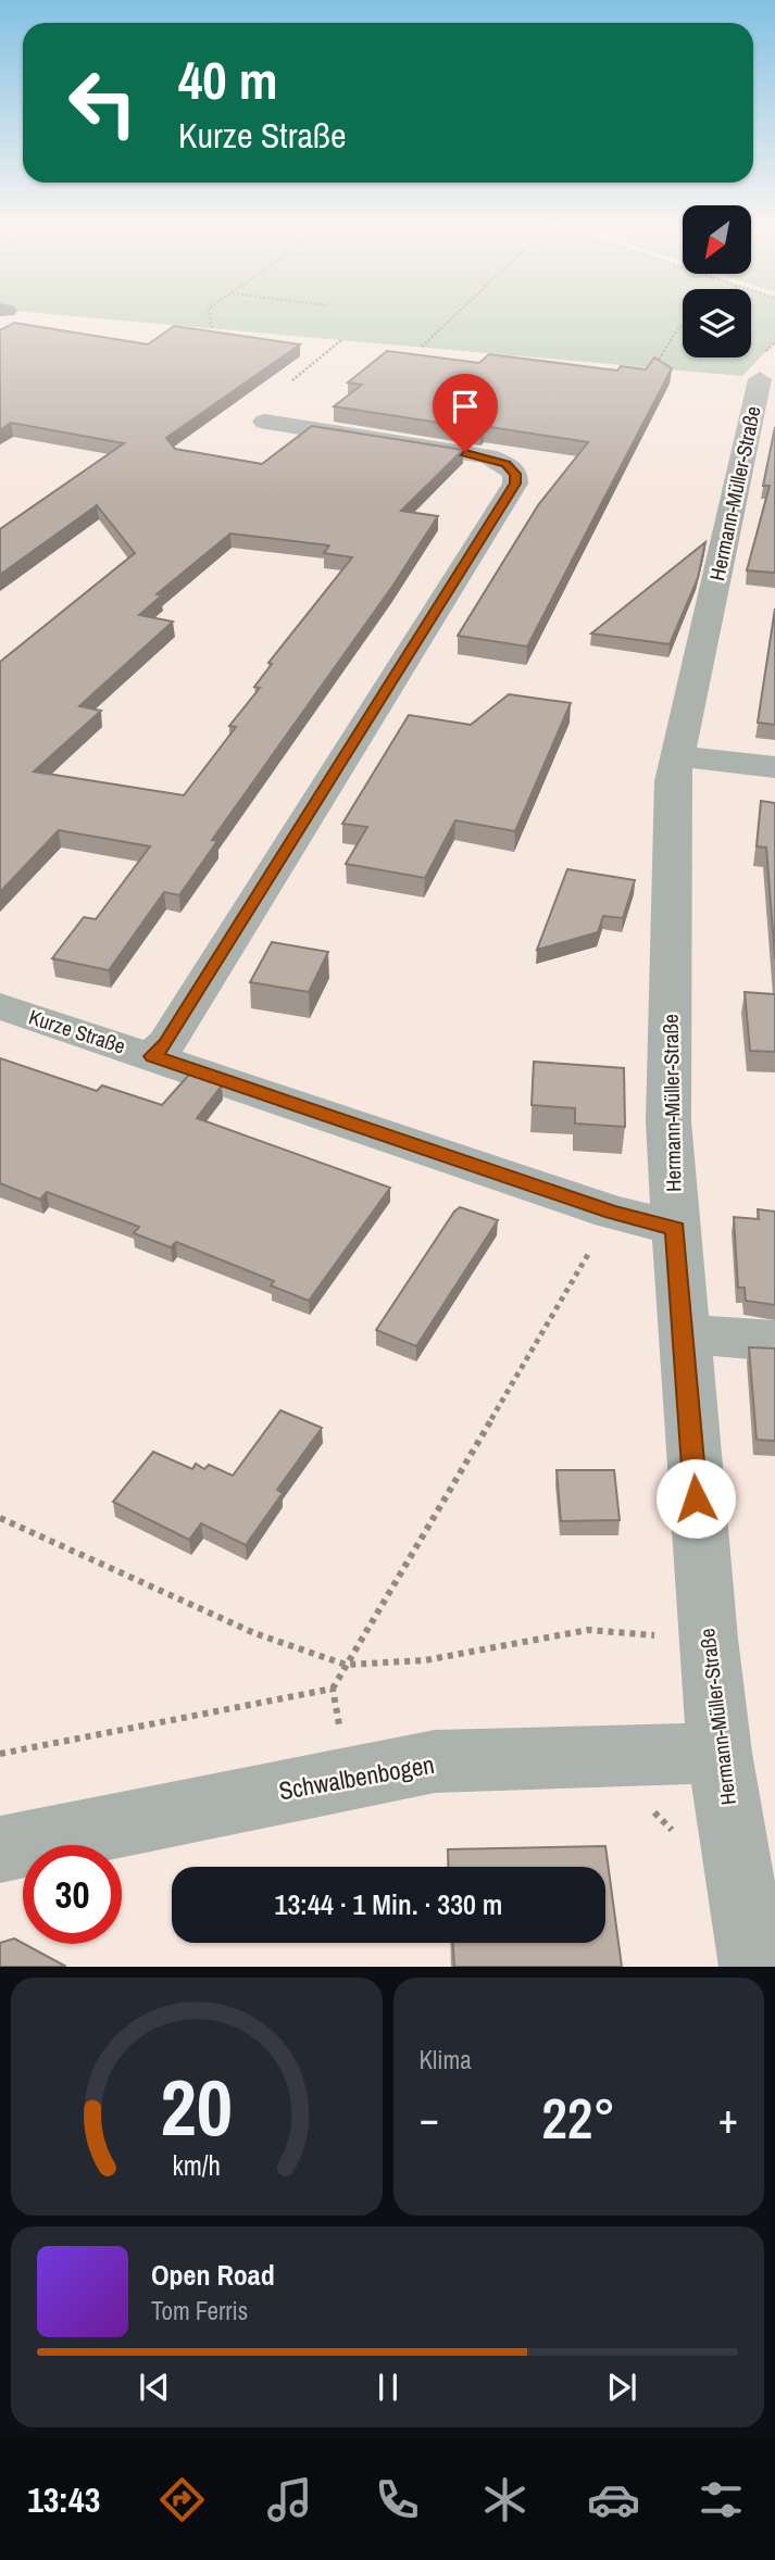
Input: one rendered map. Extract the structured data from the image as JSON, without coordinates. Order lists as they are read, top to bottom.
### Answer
{
  "streets": {
    "street": ["Hermann-Müller-Straße", "Kurze Straße", "Schwalbenbogen"]
  },
  "crossings": [
    ["Hermann-Müller-Straße", "Kurze Straße"],
    ["Hermann-Müller-Straße", "Schwalbenbogen"]
  ],
  "north": "bottom left",
  "page": {
    "turn": ["40 m", "Kurze Straße"],
    "limit": "30",
    "trip": "13:44 · 1 Min. · 330 m",
    "tile": "Klima",
    "heat": ["−", "22°", "+"],
    "song": ["Open Road", "Tom Ferris"],
    "tabs": "13:43",
    "gauge": ["20", "km/h"]
  }
}
